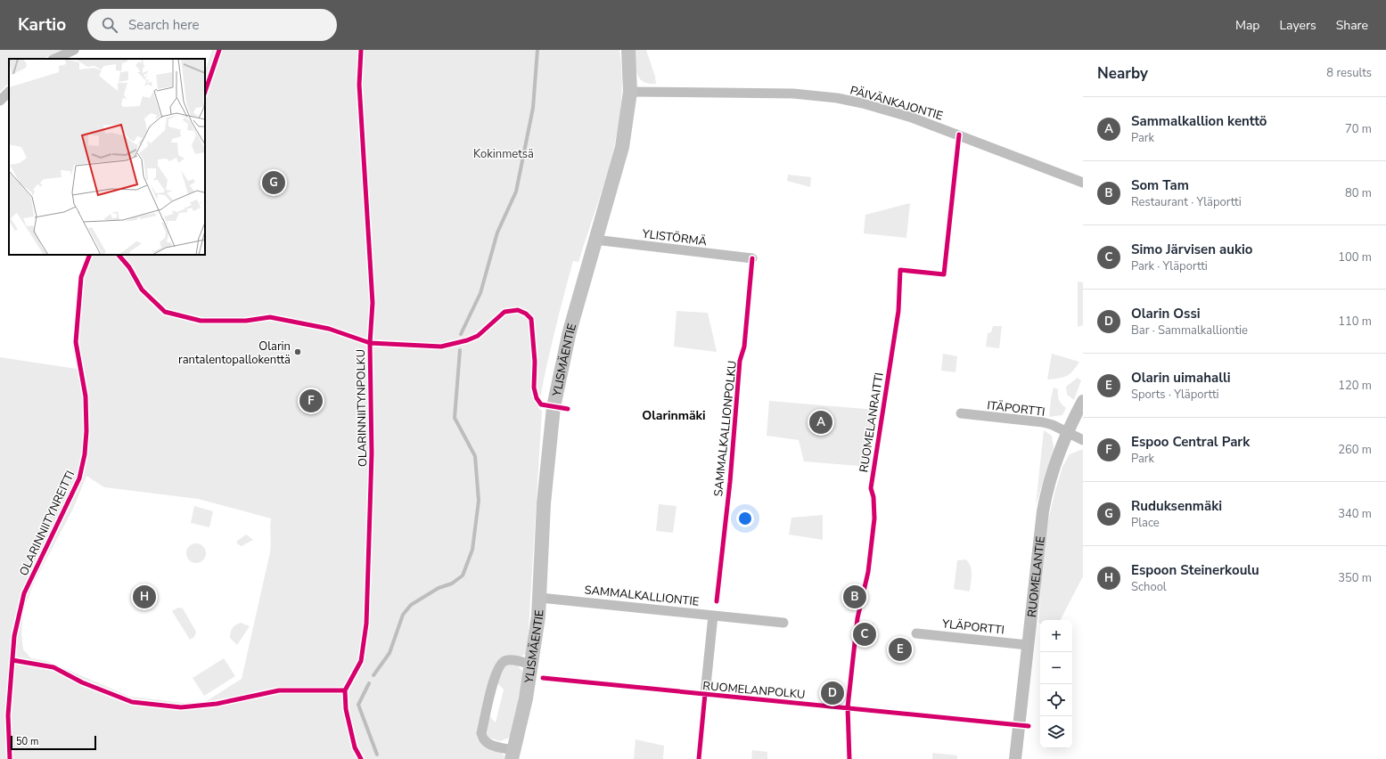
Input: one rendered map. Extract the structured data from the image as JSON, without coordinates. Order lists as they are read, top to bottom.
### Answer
{
  "streets": {
    "main road": ["YLISMÄENTIE"],
    "street": [
      "PÄIVÄNKAJONTIE",
      "YLISTÖRMÄ",
      "ITÄPORTTI",
      "RUOMELANTIE",
      "SAMMALKALLIONTIE",
      "YLÄPORTTI"
    ],
    "cycle path": [
      "OLARINNIITYNPOLKU",
      "RUOMELANRAITTI",
      "SAMMALKALLIONPOLKU",
      "OLARINNIITYNREITTI",
      "RUOMELANPOLKU"
    ]
  },
  "crossings": [
    ["PÄIVÄNKAJONTIE", "YLISMÄENTIE"],
    ["YLISTÖRMÄ", "YLISMÄENTIE"],
    ["YLISMÄENTIE", "SAMMALKALLIONTIE"],
    ["ITÄPORTTI", "RUOMELANTIE"],
    ["RUOMELANTIE", "YLÄPORTTI"]
  ],
  "districts": ["Olarinmäki"],
  "parks": ["Kokinmetsä"],
  "places": ["Olarin rantalentopallokenttä"],
  "scale_bar": "50 m",
  "page": {
    "header": "Kartio",
    "search": "Search here",
    "nav": ["Map", "Layers", "Share"],
    "heading": ["Nearby", "8 results"],
    "list": [
      {
        "mark": "A",
        "name": "Sammalkallion kenttö",
        "note": "Park",
        "value": "70 m"
      },
      {
        "mark": "B",
        "name": "Som Tam",
        "note": "Restaurant · Yläportti",
        "value": "80 m"
      },
      {
        "mark": "C",
        "name": "Simo Järvisen aukio",
        "note": "Park · Yläportti",
        "value": "100 m"
      },
      {
        "mark": "D",
        "name": "Olarin Ossi",
        "note": "Bar · Sammalkalliontie",
        "value": "110 m"
      },
      {
        "mark": "E",
        "name": "Olarin uimahalli",
        "note": "Sports · Yläportti",
        "value": "120 m"
      },
      {
        "mark": "F",
        "name": "Espoo Central Park",
        "note": "Park",
        "value": "260 m"
      },
      {
        "mark": "G",
        "name": "Ruduksenmäki",
        "note": "Place",
        "value": "340 m"
      },
      {
        "mark": "H",
        "name": "Espoon Steinerkoulu",
        "note": "School",
        "value": "350 m"
      }
    ],
    "pins": [
      "G",
      "F",
      "A",
      "B",
      "H",
      "C",
      "E",
      "D"
    ],
    "map_buttons": ["+", "−"],
    "scale": "50 m"
  }
}
